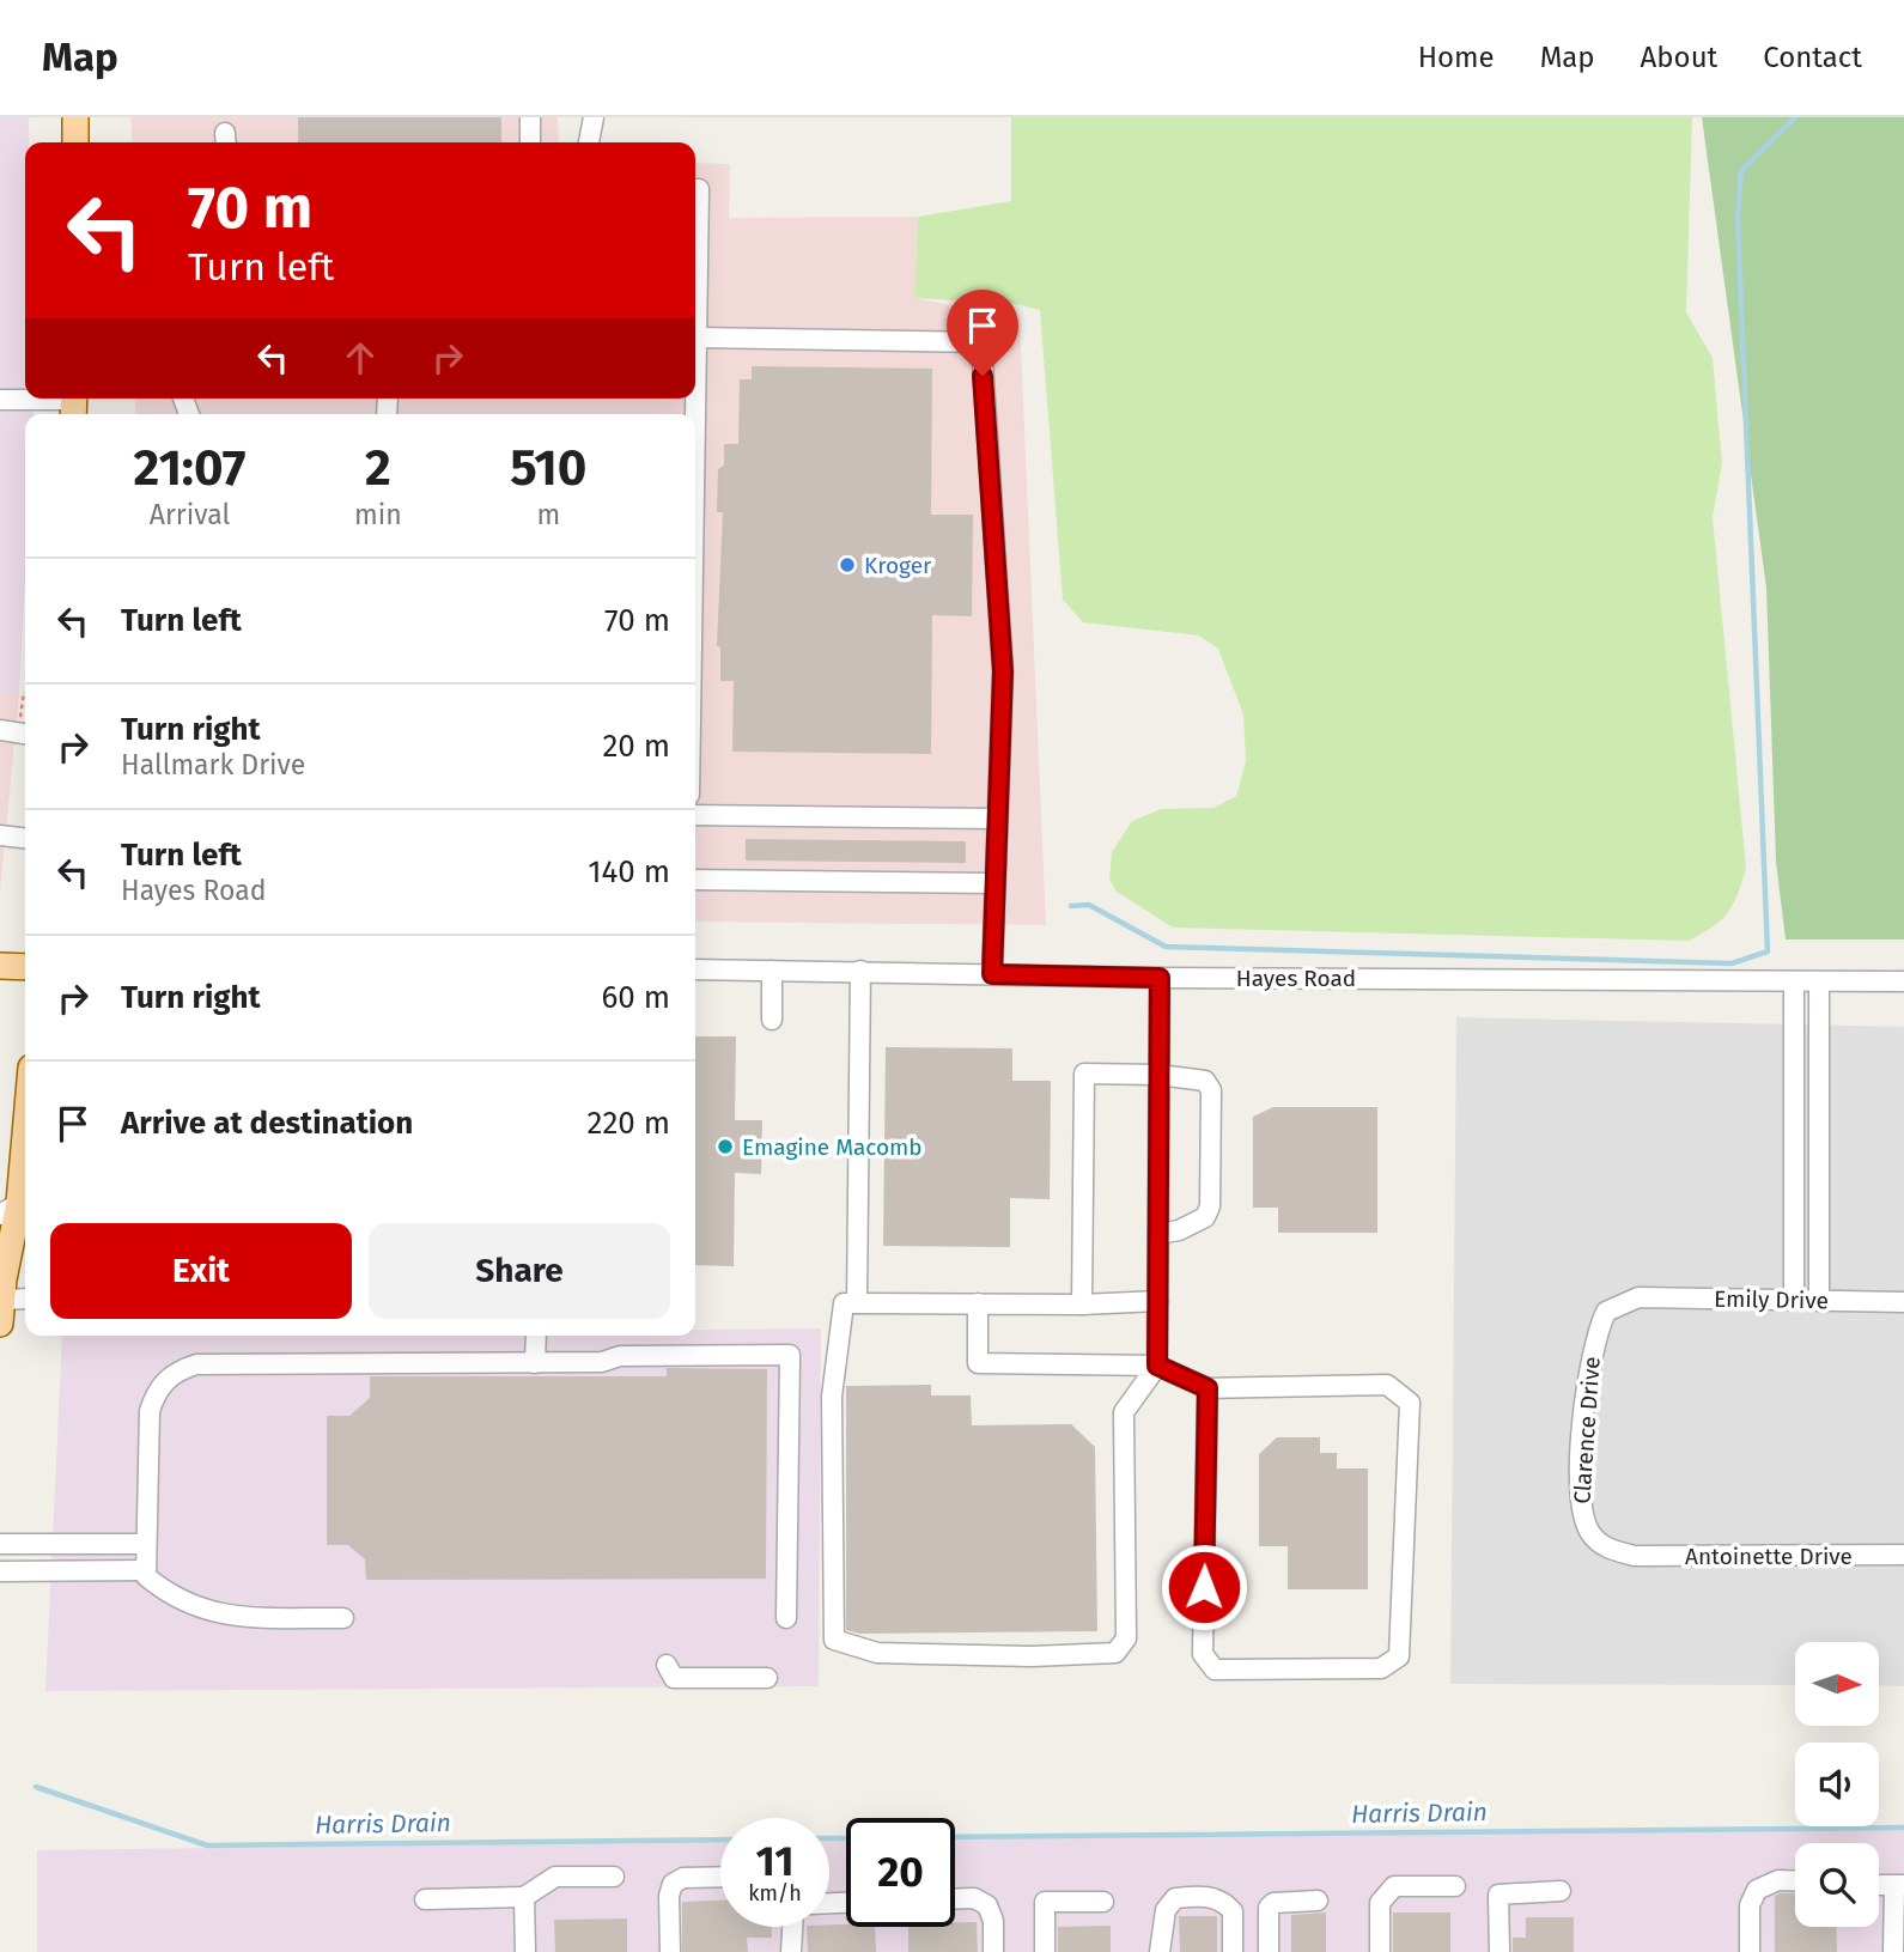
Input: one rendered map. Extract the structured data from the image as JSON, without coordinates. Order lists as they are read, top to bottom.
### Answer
{
  "streets": {
    "street": [
      "Hayes Road",
      "Emily Drive",
      "Clarence Drive",
      "Antoinette Drive"
    ]
  },
  "crossings": [
    ["Emily Drive", "Clarence Drive"],
    ["Clarence Drive", "Antoinette Drive"]
  ],
  "water": ["Harris Drain"],
  "places": ["Kroger", "Emagine Macomb"],
  "north": "right",
  "page": {
    "header": "Map",
    "nav": [
      "Home",
      "Map",
      "About",
      "Contact"
    ],
    "turn": ["70 m", "Turn left"],
    "eta": [
      "21:07",
      "Arrival",
      "2",
      "min",
      "510",
      "m"
    ],
    "list": [
      {
        "name": "Turn left",
        "value": "70 m"
      },
      {
        "name": "Turn right",
        "note": "Hallmark Drive",
        "value": "20 m"
      },
      {
        "name": "Turn left",
        "note": "Hayes Road",
        "value": "140 m"
      },
      {
        "name": "Turn right",
        "value": "60 m"
      },
      {
        "name": "Arrive at destination",
        "value": "220 m"
      }
    ],
    "buttons": ["Exit", "Share"],
    "speed": "11 km/h",
    "limit": "20"
  }
}
